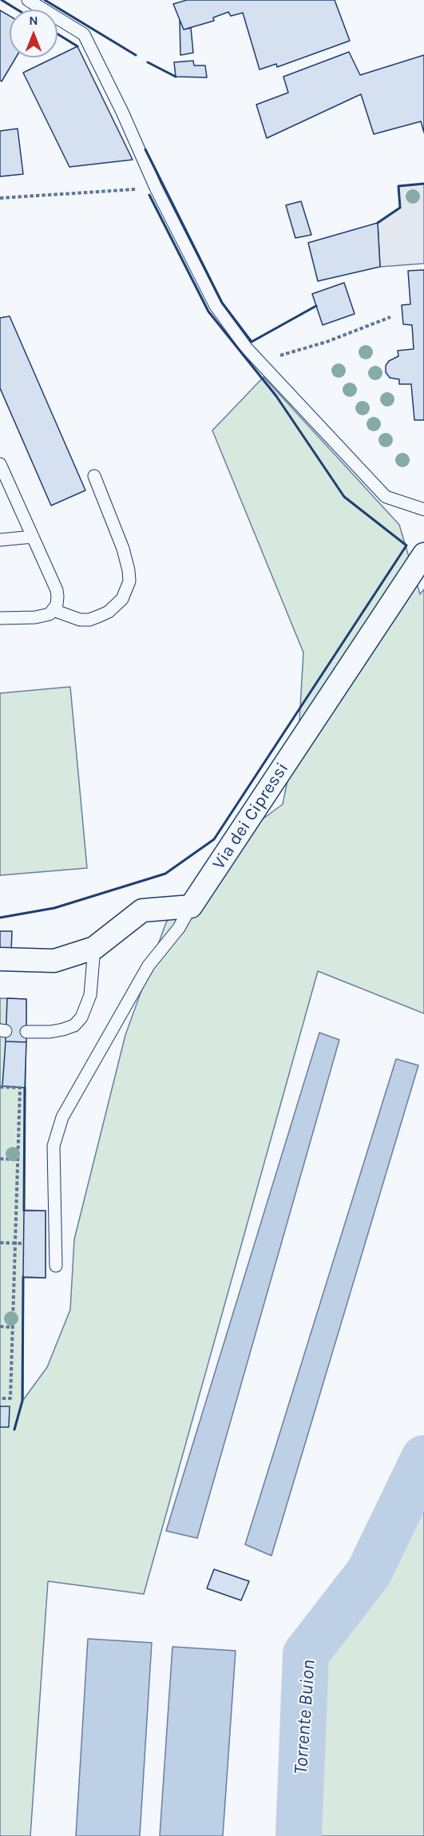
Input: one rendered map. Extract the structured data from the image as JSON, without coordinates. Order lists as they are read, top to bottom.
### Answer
{
  "streets": {
    "street": ["Via dei Cipressi"]
  },
  "water": ["Torrente Buion"],
  "north": "top"
}
